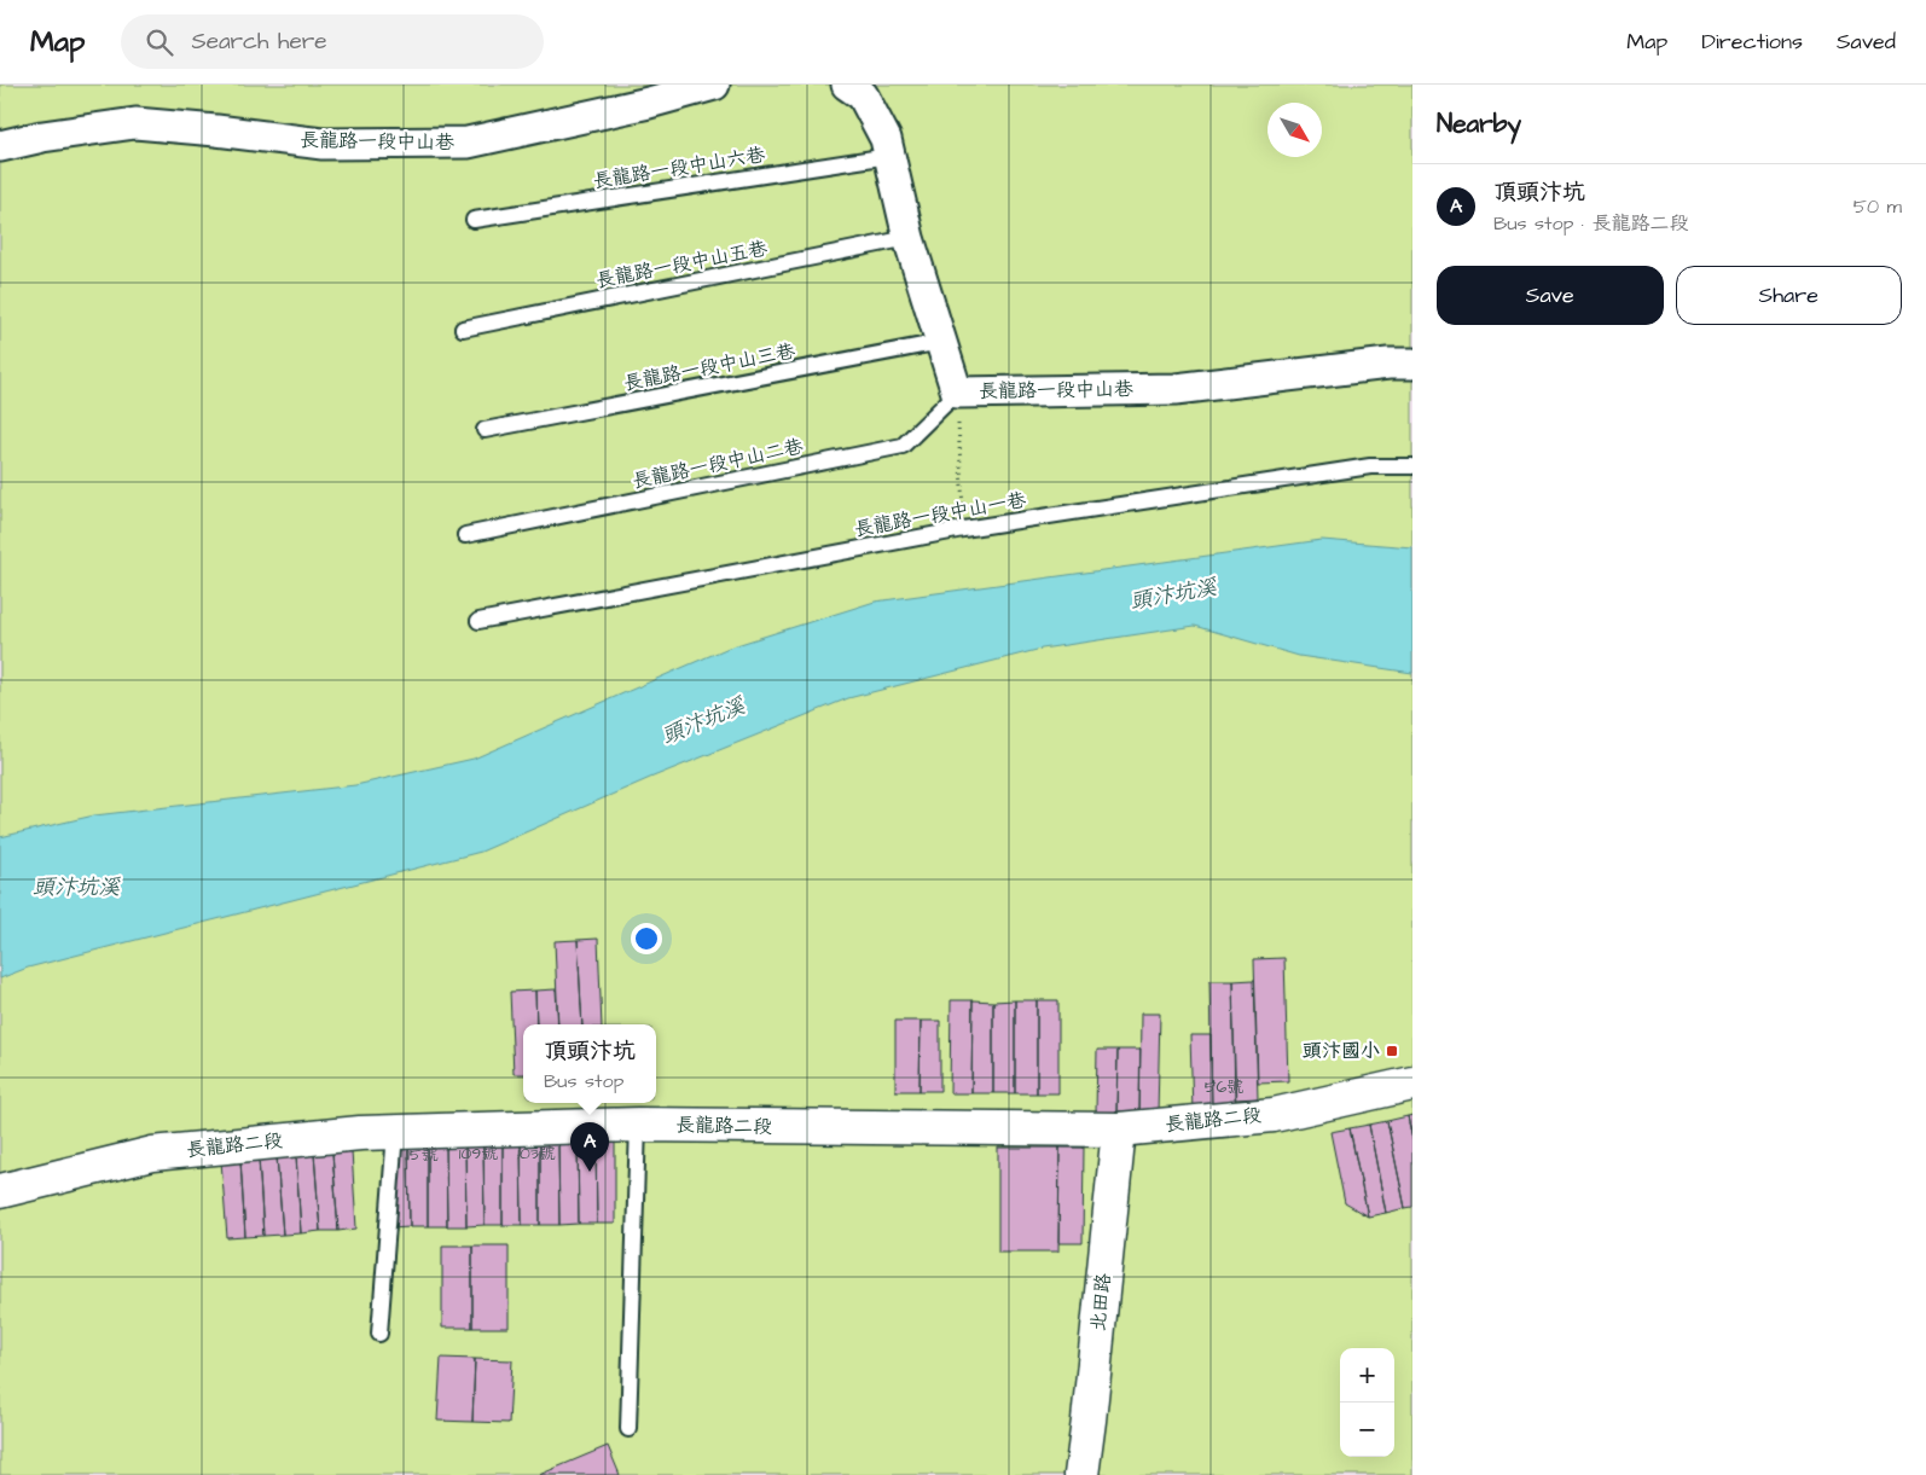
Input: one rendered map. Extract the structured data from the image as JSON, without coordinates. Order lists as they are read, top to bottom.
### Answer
{
  "streets": {
    "main road": ["長龍路二段", "北田路"],
    "street": ["長龍路一段中山巷"],
    "lane": [
      "長龍路一段中山六巷",
      "長龍路一段中山五巷",
      "長龍路一段中山三巷",
      "長龍路一段中山二巷",
      "長龍路一段中山一巷"
    ]
  },
  "crossings": [
    ["長龍路一段中山巷", "長龍路一段中山六巷"],
    ["長龍路一段中山巷", "長龍路一段中山五巷"],
    ["長龍路一段中山巷", "長龍路一段中山三巷"],
    ["長龍路一段中山巷", "長龍路一段中山二巷"],
    ["長龍路二段", "北田路"]
  ],
  "water": ["頭汴坑溪"],
  "places": {
    "transit": ["頭汴國小"]
  },
  "house_numbers": [
    "56號",
    "109號",
    "103號",
    "115號"
  ],
  "north": "bottom right",
  "page": {
    "header": "Map",
    "search": "Search here",
    "nav": ["Map", "Directions", "Saved"],
    "heading": "Nearby",
    "list": [
      {
        "mark": "A",
        "name": "頂頭汴坑",
        "note": "Bus stop · 長龍路二段",
        "value": "50 m"
      }
    ],
    "buttons": ["Save", "Share"],
    "popup": ["頂頭汴坑", "Bus stop"],
    "pins": "A",
    "map_buttons": ["+", "−"]
  }
}
